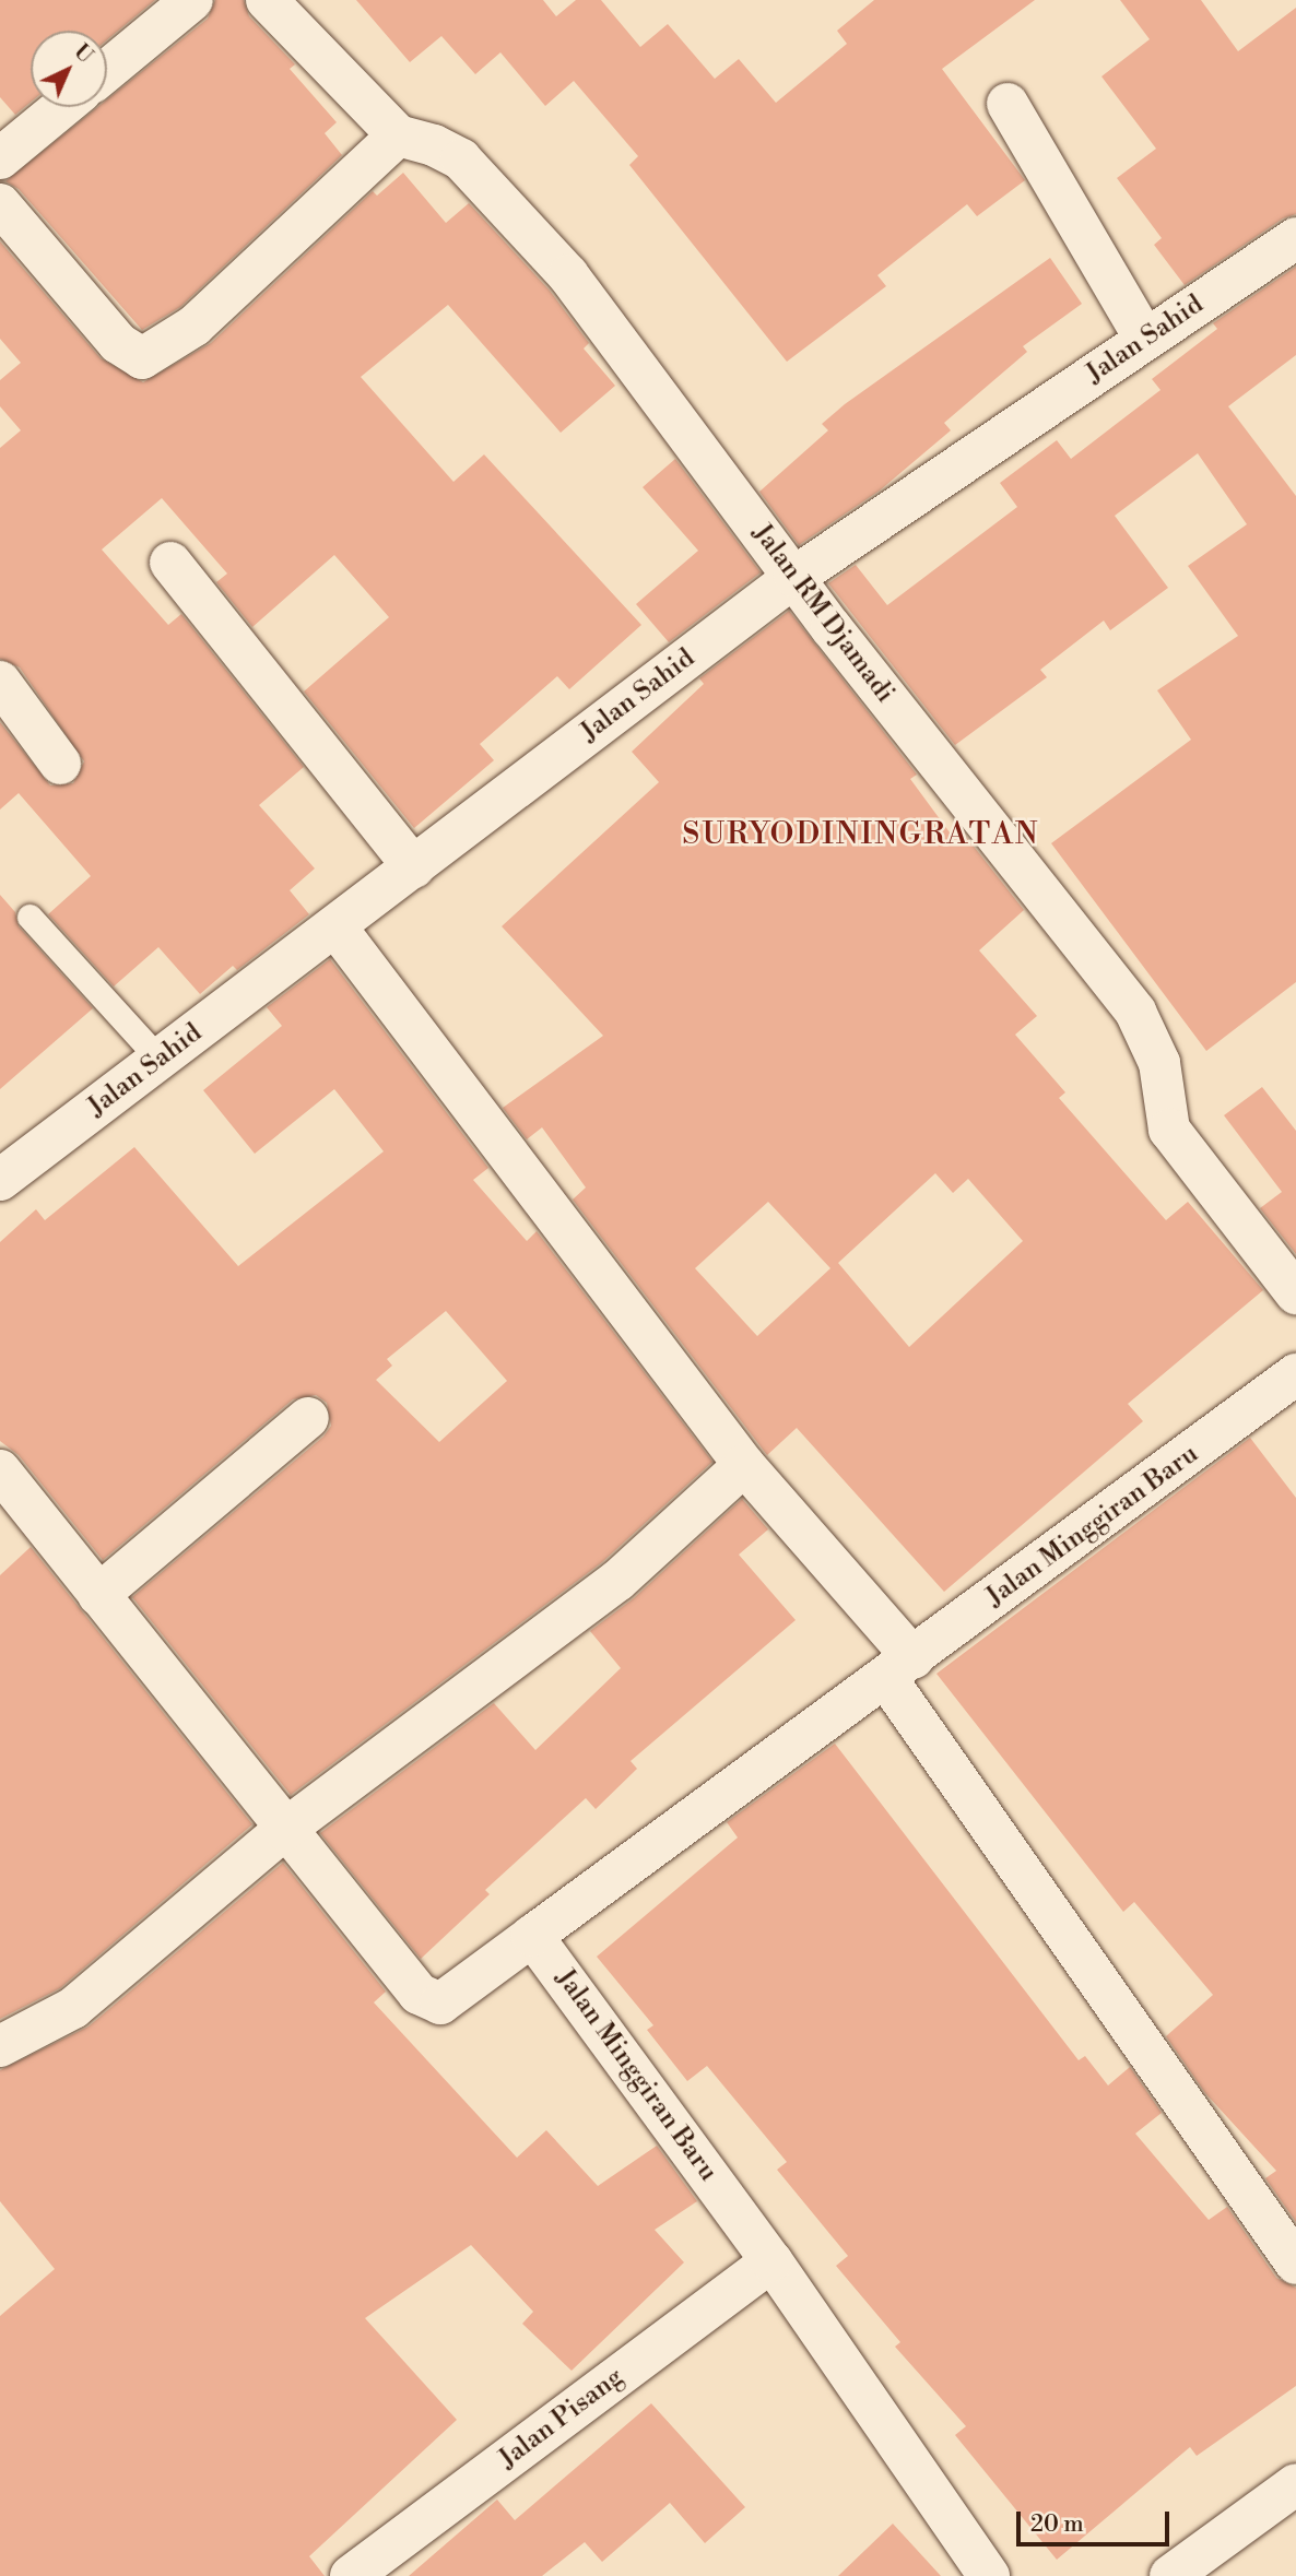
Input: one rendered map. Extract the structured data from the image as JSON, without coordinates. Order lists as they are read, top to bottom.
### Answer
{
  "streets": {
    "street": [
      "Jalan Sahid",
      "Jalan RM Djamadi",
      "Jalan Minggiran Baru",
      "Jalan Pisang"
    ]
  },
  "crossings": [
    ["Jalan Sahid", "Jalan RM Djamadi"],
    ["Jalan Minggiran Baru", "Jalan Pisang"]
  ],
  "districts": ["SURYODININGRATAN"],
  "scale_bar": "20 m",
  "north": "top right"
}
